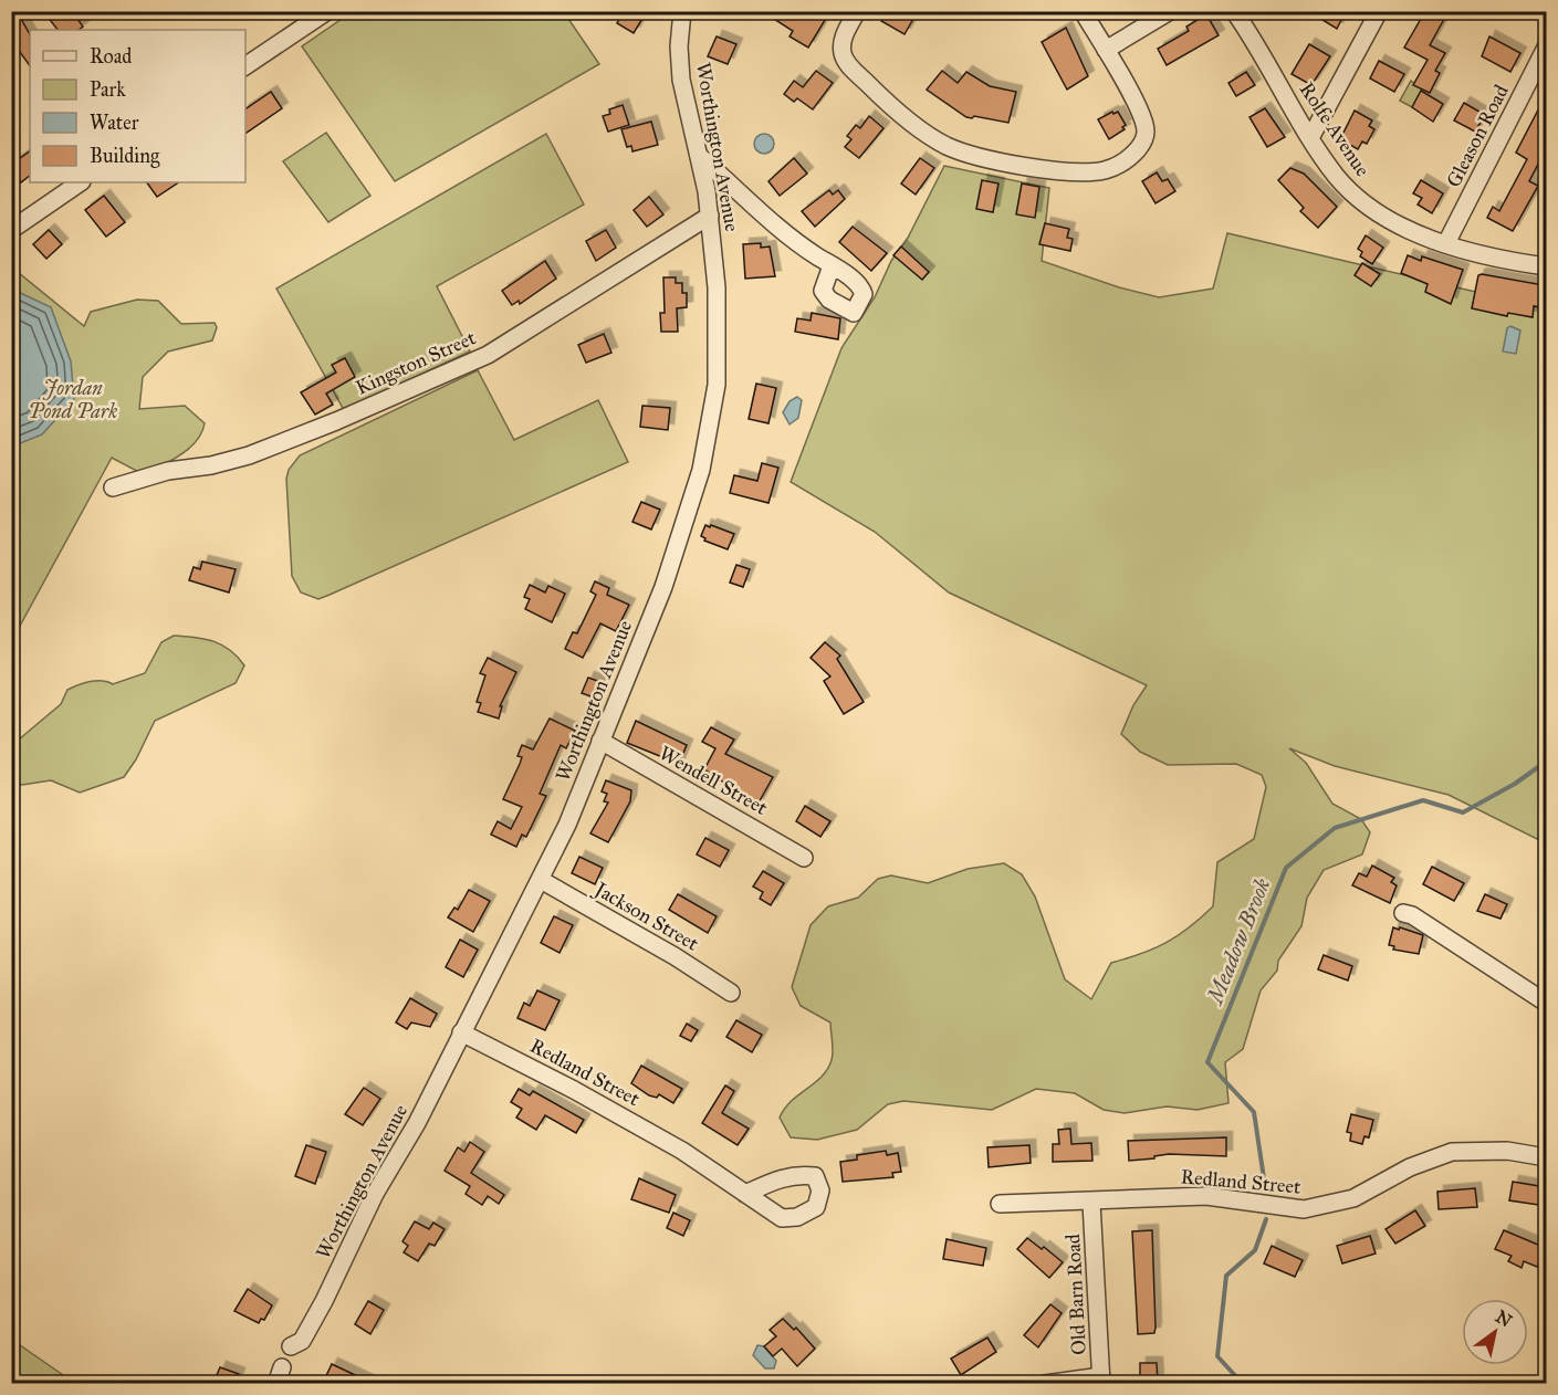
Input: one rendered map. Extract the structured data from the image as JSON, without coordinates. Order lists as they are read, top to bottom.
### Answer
{
  "streets": {
    "street": [
      "Rolfe Avenue",
      "Gleason Road",
      "Worthington Avenue",
      "Kingston Street",
      "Wendell Street",
      "Jackson Street",
      "Redland Street",
      "Old Barn Road"
    ]
  },
  "crossings": [
    ["Rolfe Avenue", "Gleason Road"],
    ["Worthington Avenue", "Kingston Street"],
    ["Worthington Avenue", "Wendell Street"],
    ["Worthington Avenue", "Jackson Street"],
    ["Worthington Avenue", "Redland Street"],
    ["Redland Street", "Old Barn Road"]
  ],
  "water": ["Meadow Brook"],
  "parks": ["Jordan Pond Park"],
  "legend": [
    "Road",
    "Park",
    "Water",
    "Building"
  ],
  "north": "top right"
}
